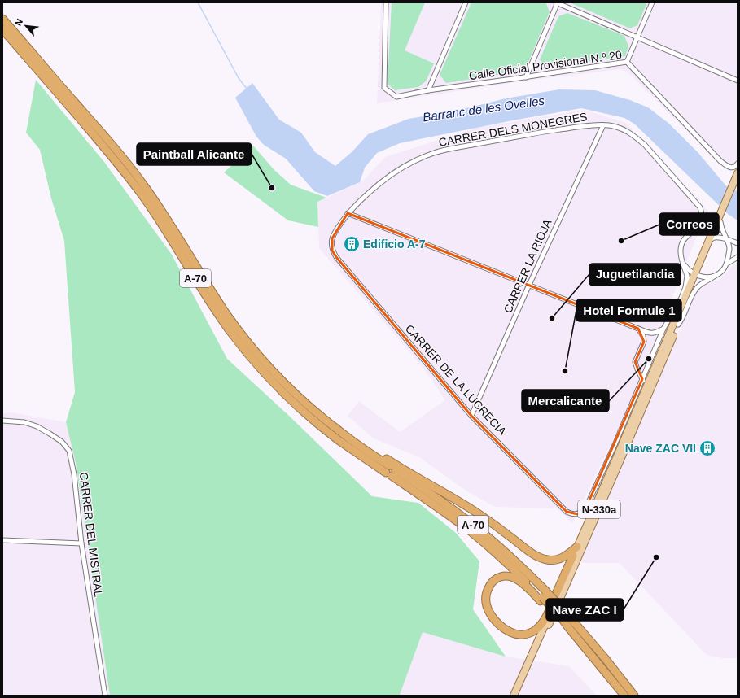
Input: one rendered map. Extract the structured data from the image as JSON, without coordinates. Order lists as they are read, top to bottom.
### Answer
{
  "streets": {
    "highway": ["A-70"],
    "main road": ["N-330a"],
    "street": [
      "Calle Oficial Provisional N.º 20",
      "CARRER DELS MONEGRES",
      "CARRER LA RIOJA",
      "CARRER DE LA LUCRÈCIA",
      "CARRER DEL MISTRAL"
    ]
  },
  "crossings": [
    ["CARRER DELS MONEGRES", "CARRER LA RIOJA"],
    ["CARRER DELS MONEGRES", "CARRER DE LA LUCRÈCIA"],
    ["CARRER LA RIOJA", "CARRER DE LA LUCRÈCIA"]
  ],
  "water": ["Barranc de les Ovelles"],
  "places": {
    "other": [
      "Paintball Alicante",
      "Correos",
      "Juguetilandia",
      "Mercalicante",
      "Hotel Formule 1",
      "Nave ZAC I"
    ],
    "building": ["Edificio A-7", "Nave ZAC VII"]
  },
  "north": "top left"
}
